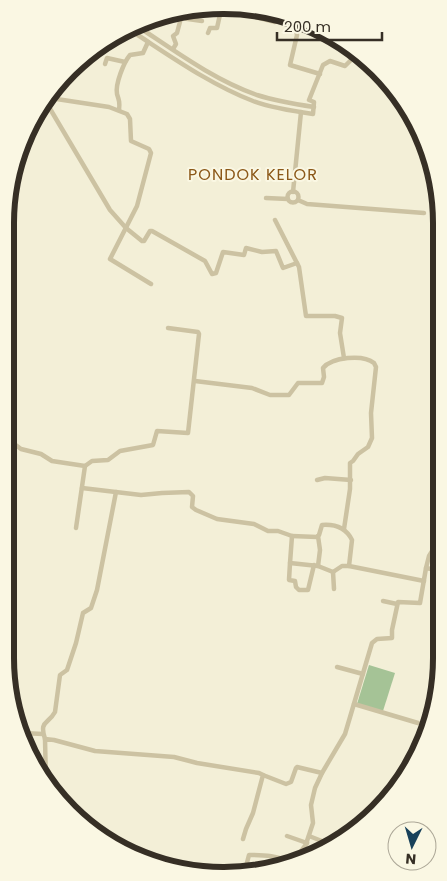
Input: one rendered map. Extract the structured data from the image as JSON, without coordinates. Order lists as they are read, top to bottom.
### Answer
{
  "districts": ["PONDOK KELOR"],
  "scale_bar": "200 m",
  "north": "bottom"
}
